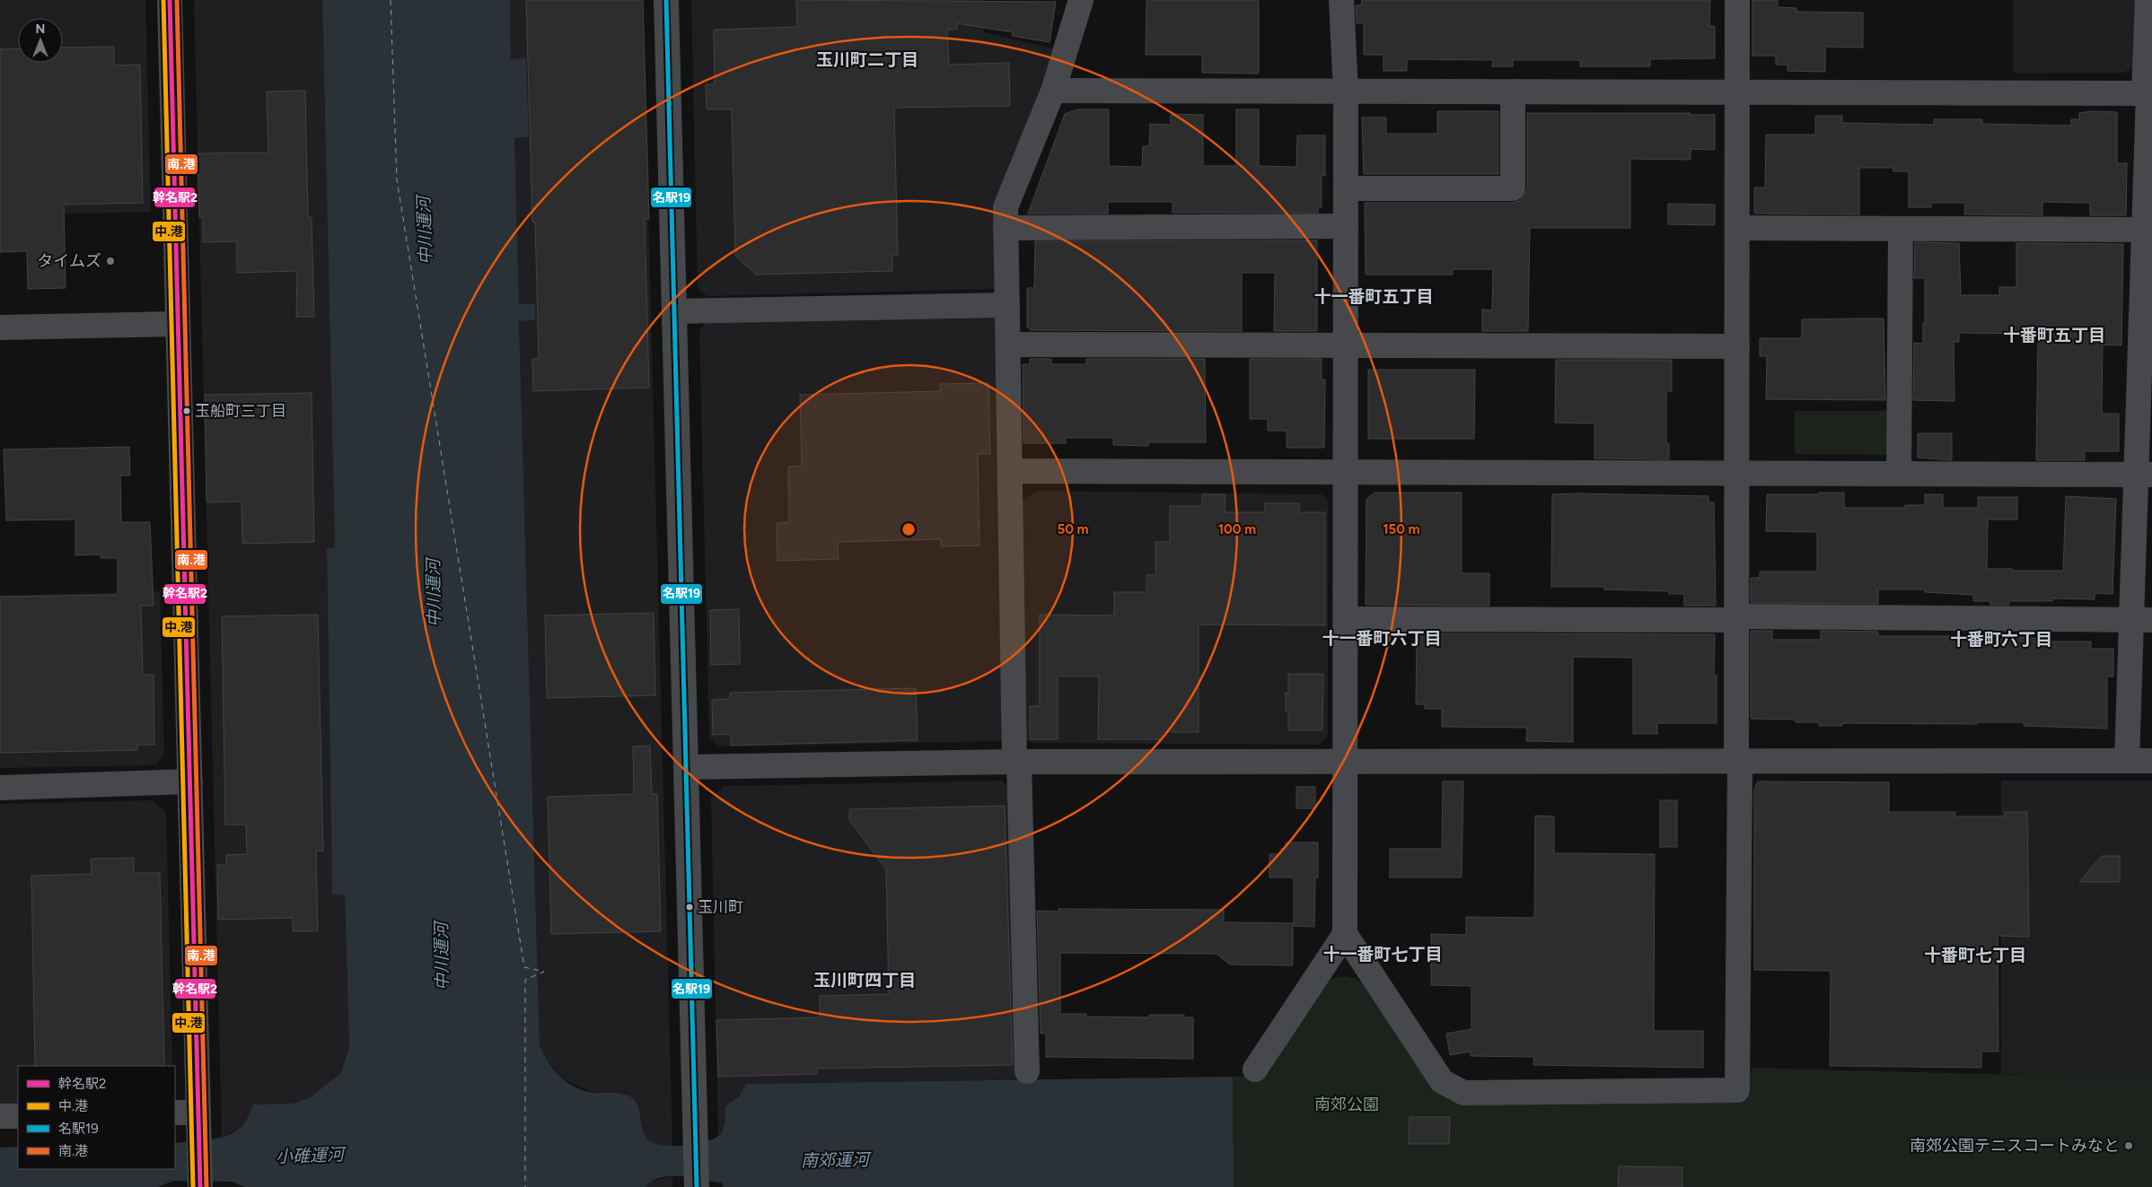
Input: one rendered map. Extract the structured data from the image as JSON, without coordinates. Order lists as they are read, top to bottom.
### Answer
{
  "districts": [
    "玉川町二丁目",
    "十一番町五丁目",
    "十番町五丁目",
    "十一番町六丁目",
    "十番町六丁目",
    "十一番町七丁目",
    "十番町七丁目",
    "玉川町四丁目"
  ],
  "water": ["中川運河", "小碓運河", "南郊運河"],
  "parks": ["南郊公園"],
  "places": [
    "タイムズ",
    "玉船町三丁目",
    "玉川町",
    "南郊公園テニスコートみなと"
  ],
  "lines": [
    "transit line 幹名駅2",
    "transit line 中.港",
    "transit line 名駅19",
    "transit line 南.港"
  ],
  "legend": [
    "幹名駅2",
    "中.港",
    "名駅19",
    "南.港"
  ],
  "north": "top",
  "rings": ["50 m", "100 m", "150 m"]
}
